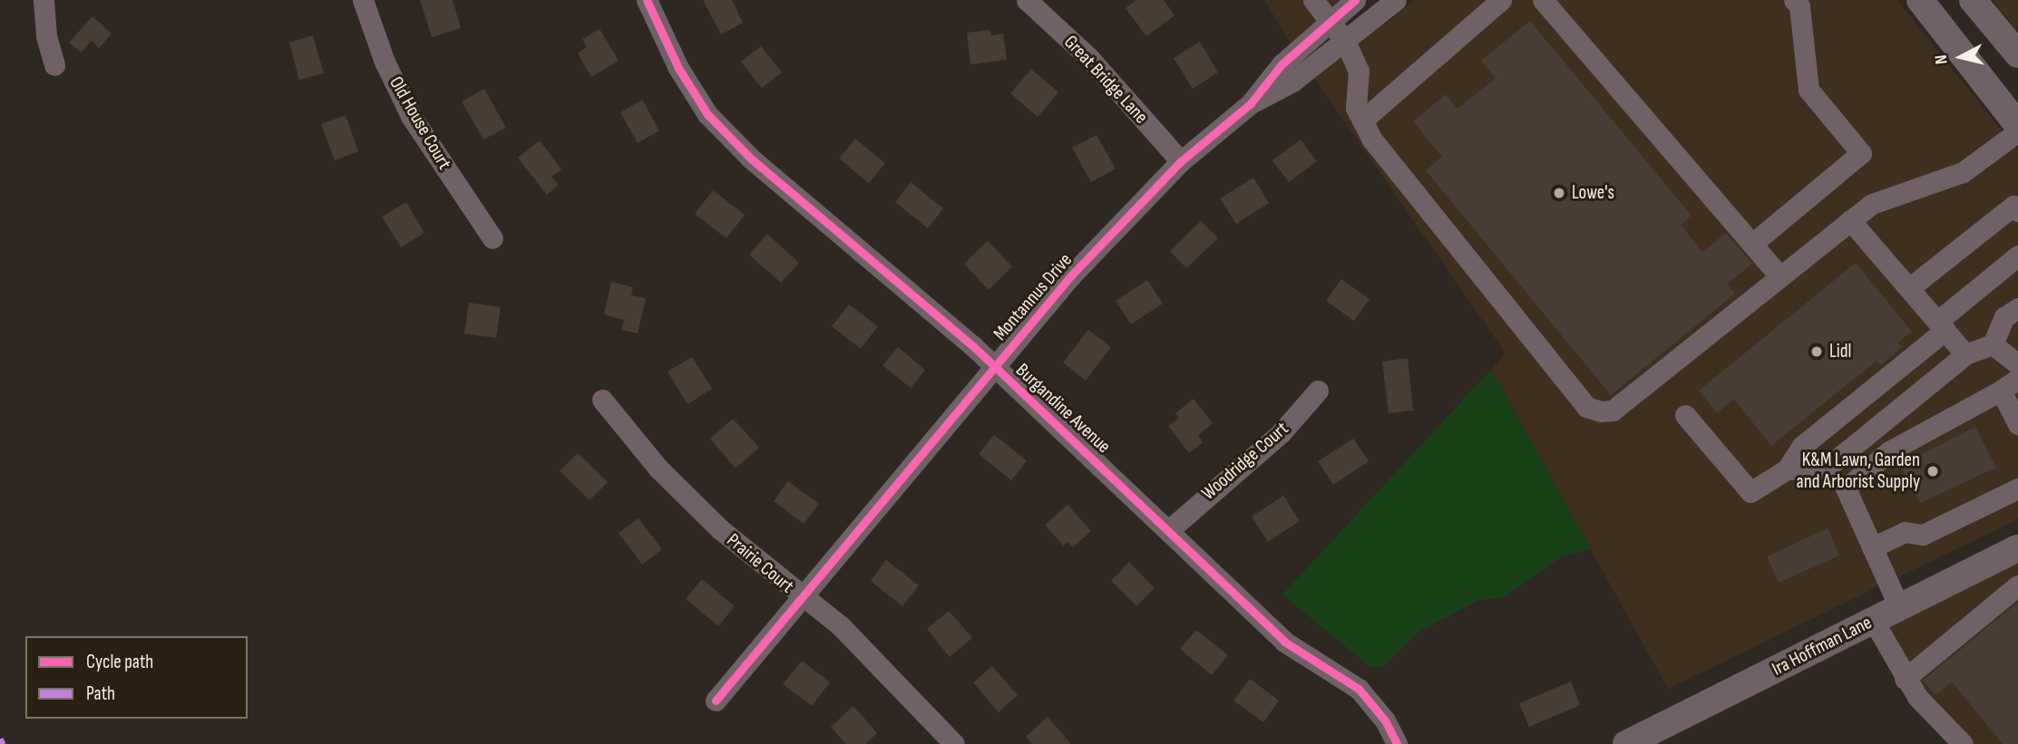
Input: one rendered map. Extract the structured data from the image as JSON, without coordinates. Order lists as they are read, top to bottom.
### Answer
{
  "streets": {
    "main road": ["Ira Hoffman Lane"],
    "street": [
      "Great Bridge Lane",
      "Old House Court",
      "Montannus Drive",
      "Burgandine Avenue",
      "Woodridge Court",
      "Prairie Court"
    ]
  },
  "crossings": [
    ["Great Bridge Lane", "Montannus Drive"],
    ["Montannus Drive", "Burgandine Avenue"],
    ["Montannus Drive", "Prairie Court"],
    ["Burgandine Avenue", "Woodridge Court"]
  ],
  "places": ["Lowe's", "Lidl", "K&M Lawn, Garden and Arborist Supply"],
  "legend": ["Cycle path", "Path"],
  "north": "left"
}
